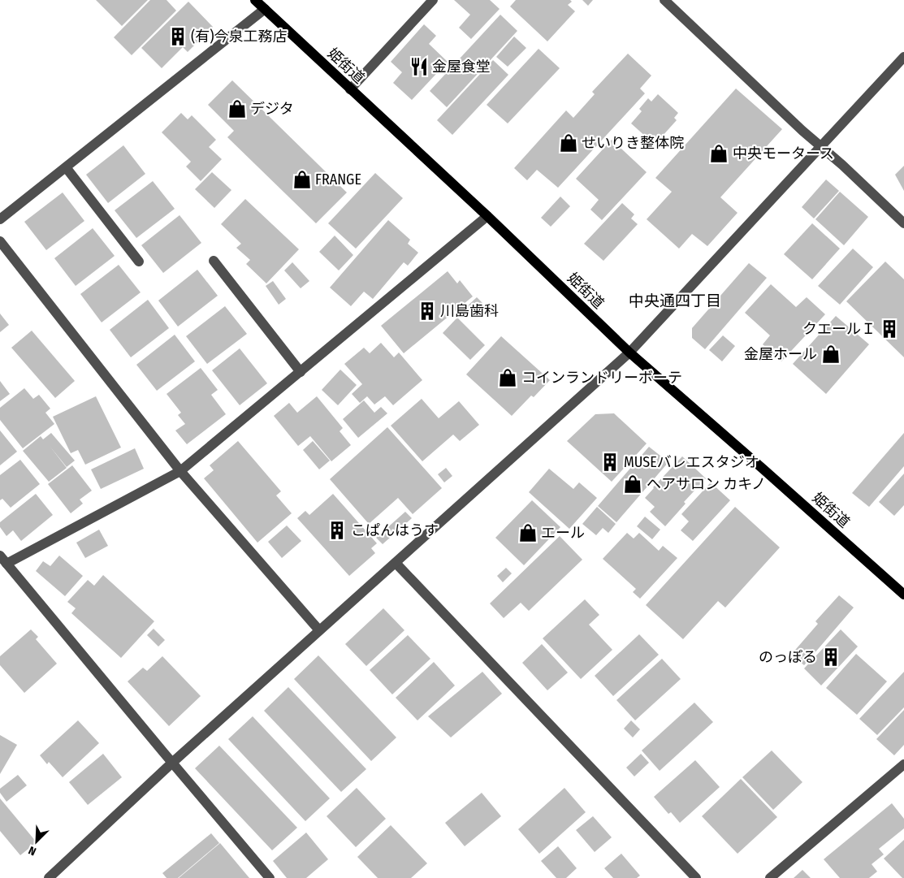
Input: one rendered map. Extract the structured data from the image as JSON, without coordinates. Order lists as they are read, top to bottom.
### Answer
{
  "streets": {
    "main road": ["姫街道"]
  },
  "districts": ["中央通四丁目"],
  "places": {
    "building": [
      "(有)今泉工務店",
      "川島歯科",
      "クエールＩ",
      "MUSEバレエスタジオ",
      "こぱんはうす",
      "のっぽる"
    ],
    "restaurant": ["金屋食堂"],
    "shop": [
      "デジタ",
      "せいりき整体院",
      "中央モータース",
      "FRANGE",
      "金屋ホール",
      "コインランドリーボーテ",
      "ヘアサロン カキノ",
      "エール"
    ]
  },
  "north": "bottom left"
}
